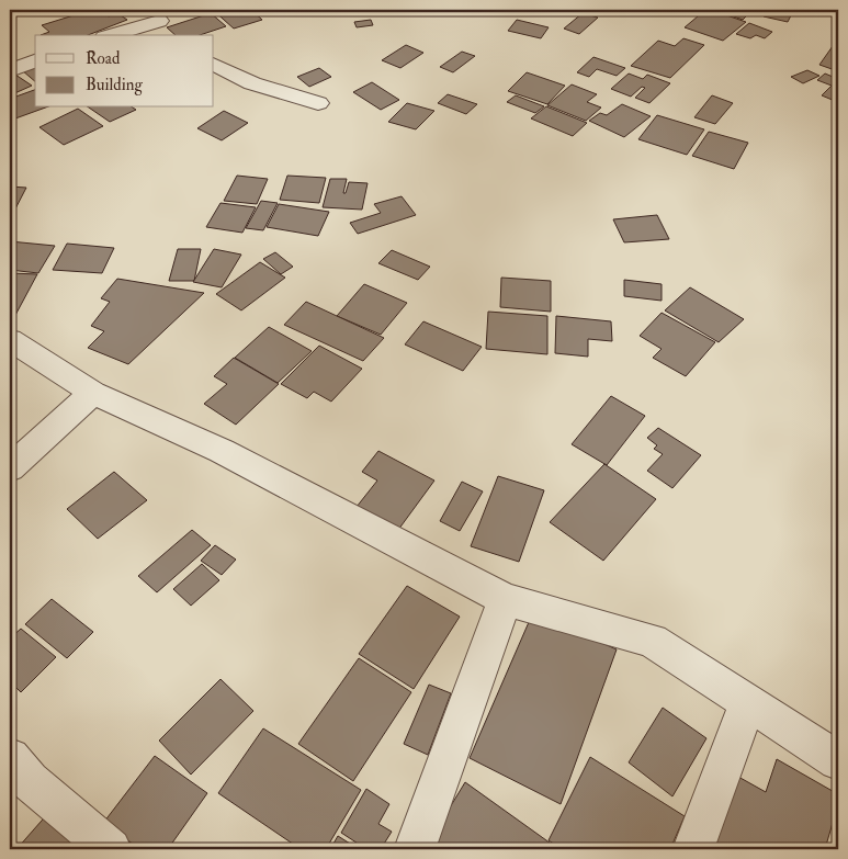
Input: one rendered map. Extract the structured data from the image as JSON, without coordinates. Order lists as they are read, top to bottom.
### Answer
{
  "legend": ["Road", "Building"]
}
